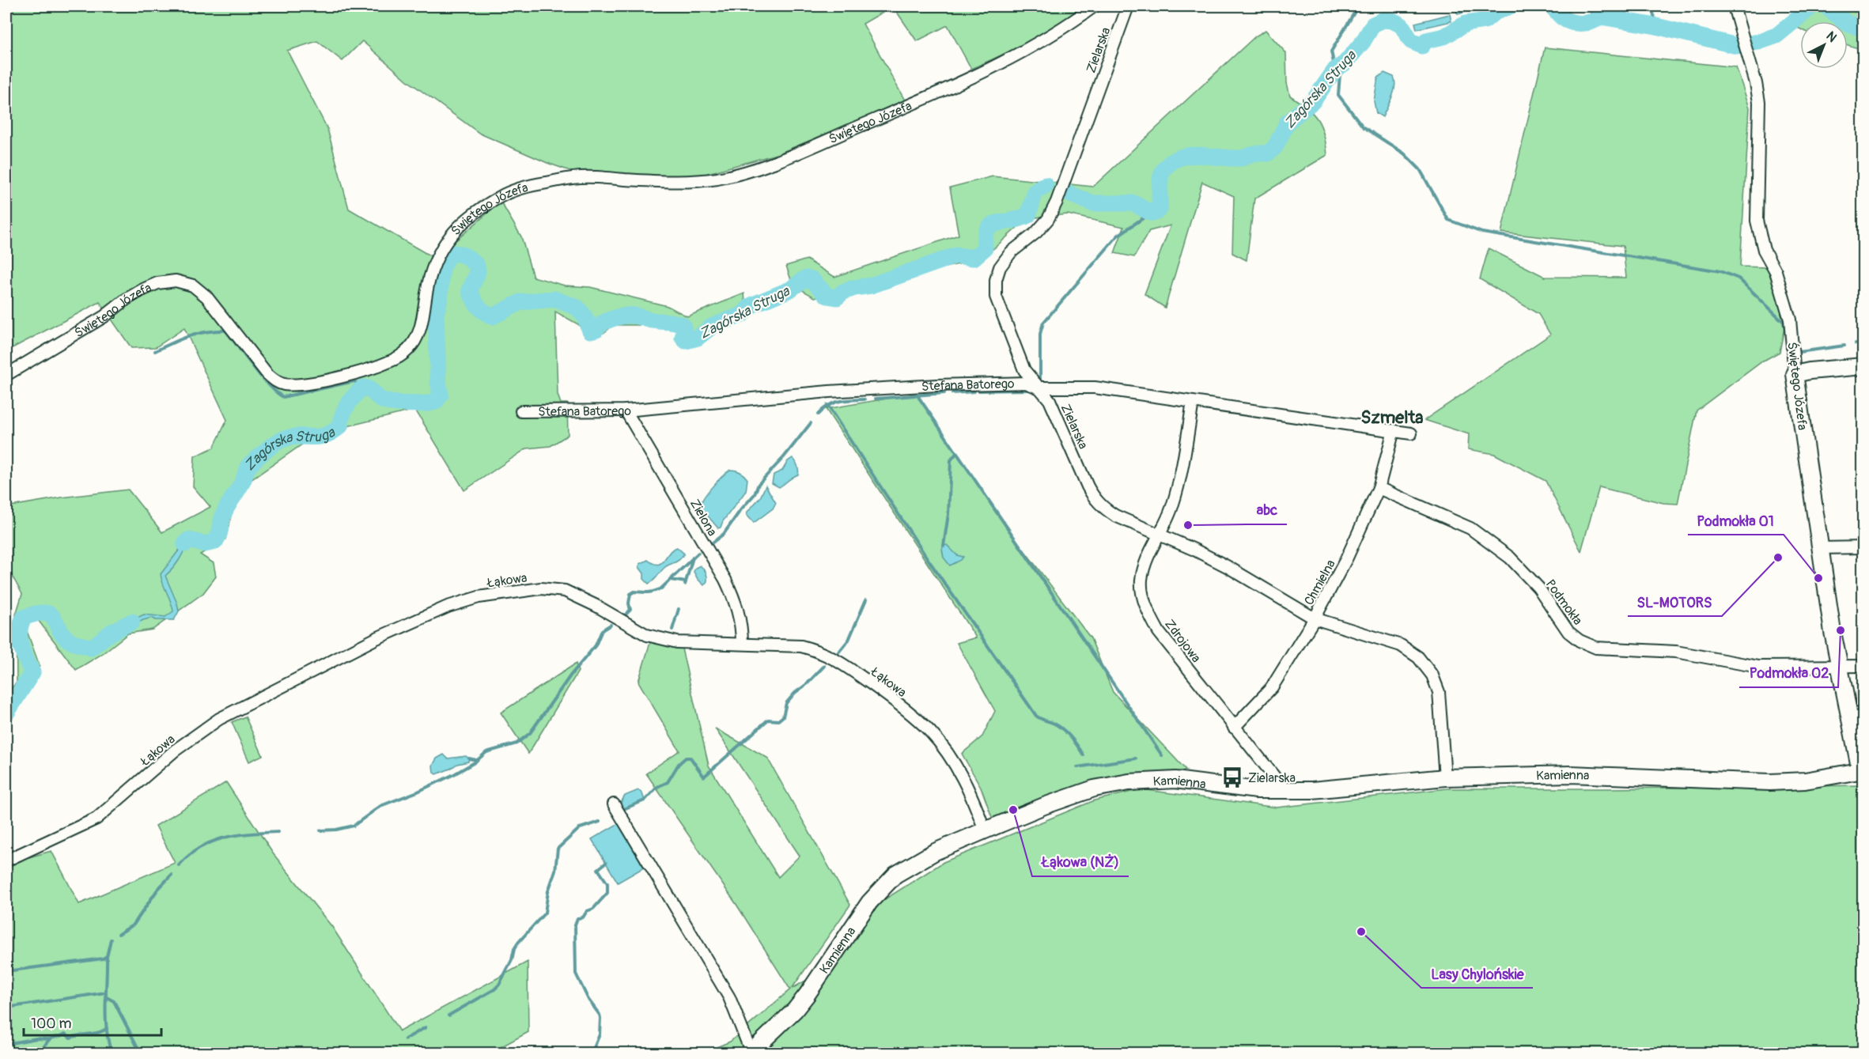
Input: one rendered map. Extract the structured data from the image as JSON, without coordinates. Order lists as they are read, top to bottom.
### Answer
{
  "streets": {
    "street": [
      "Zielarska",
      "Świętego Józefa",
      "Stefana Batorego",
      "Zielona",
      "Łąkowa",
      "Chmielna",
      "Podmokła",
      "Zdrojowa",
      "Kamienna"
    ]
  },
  "crossings": [
    ["Zielarska", "Stefana Batorego"],
    ["Zielarska", "Chmielna"],
    ["Zielarska", "Zdrojowa"],
    ["Zielarska", "Kamienna"],
    ["Świętego Józefa", "Podmokła"],
    ["Świętego Józefa", "Kamienna"],
    ["Stefana Batorego", "Zielona"],
    ["Stefana Batorego", "Chmielna"],
    ["Stefana Batorego", "Zdrojowa"],
    ["Zielona", "Łąkowa"],
    ["Łąkowa", "Kamienna"],
    ["Chmielna", "Podmokła"],
    ["Chmielna", "Zdrojowa"],
    ["Zdrojowa", "Kamienna"]
  ],
  "districts": ["Szmelta"],
  "water": ["Zagórska Struga"],
  "places": {
    "other": [
      "abc",
      "SL-MOTORS",
      "Podmokła 01",
      "Podmokła 02",
      "Łąkowa (NŻ)",
      "Lasy Chylońskie"
    ],
    "bus stop": ["Zielarska"]
  },
  "scale_bar": "100 m",
  "north": "top right"
}
